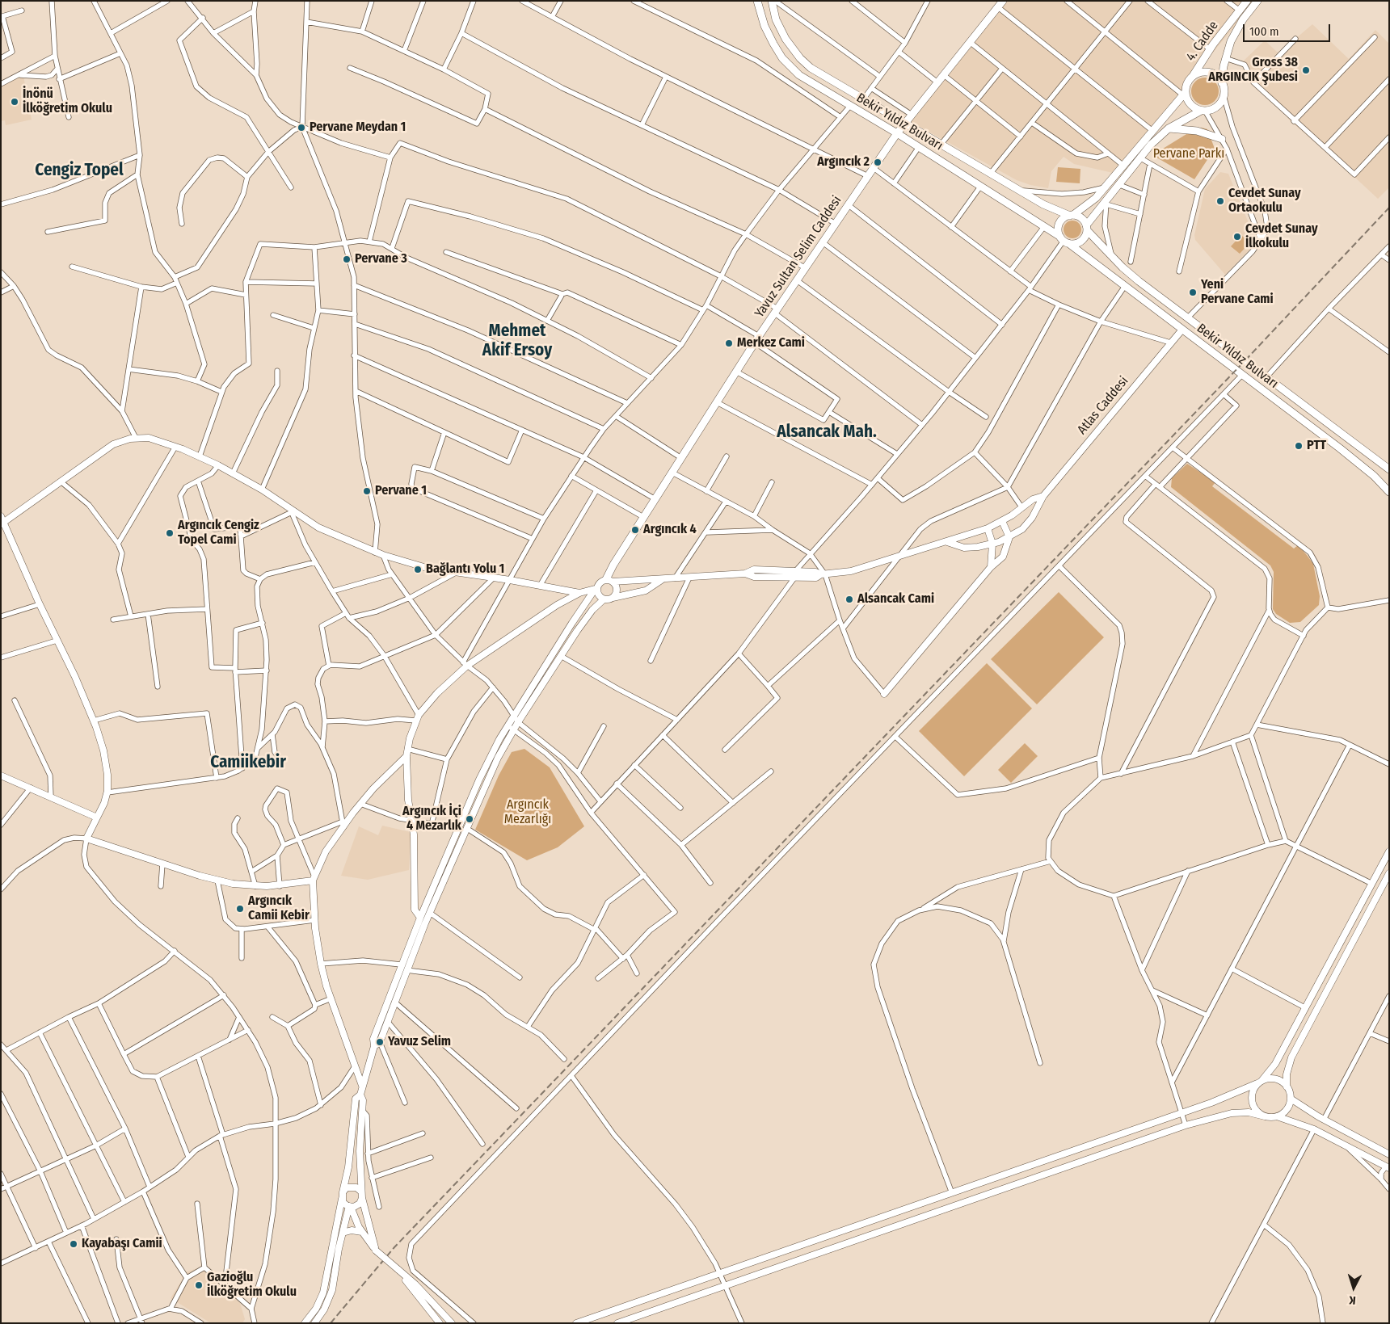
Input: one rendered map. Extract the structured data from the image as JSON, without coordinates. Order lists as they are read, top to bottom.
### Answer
{
  "streets": {
    "main road": ["4. Cadde", "Bekir Yıldız Bulvarı", "Yavuz Sultan Selim Caddesi"],
    "street": ["Atlas Caddesi"]
  },
  "crossings": [
    ["Bekir Yıldız Bulvarı", "Yavuz Sultan Selim Caddesi"],
    ["Bekir Yıldız Bulvarı", "Atlas Caddesi"],
    ["Yavuz Sultan Selim Caddesi", "Atlas Caddesi"]
  ],
  "districts": [
    "Cengiz Topel",
    "Mehmet Akif Ersoy",
    "Alsancak Mah.",
    "Camiikebir"
  ],
  "parks": ["Pervane Parkı", "Argıncık Mezarlığı"],
  "places": [
    "Gross 38 ARGINCIK Şubesi",
    "İnönü İlköğretim Okulu",
    "Pervane Meydan 1",
    "Argıncık 2",
    "Cevdet Sunay Ortaokulu",
    "Cevdet Sunay İlkokulu",
    "Pervane 3",
    "Yeni Pervane Cami",
    "Merkez Cami",
    "PTT",
    "Pervane 1",
    "Argıncık 4",
    "Argıncık Cengiz Topel Cami",
    "Bağlantı Yolu 1",
    "Alsancak Cami",
    "Argıncık İçi 4 Mezarlık",
    "Argıncık Camii Kebir",
    "Yavuz Selim",
    "Kayabaşı Camii",
    "Gazioğlu İlköğretim Okulu"
  ],
  "scale_bar": "100 m",
  "north": "bottom"
}
